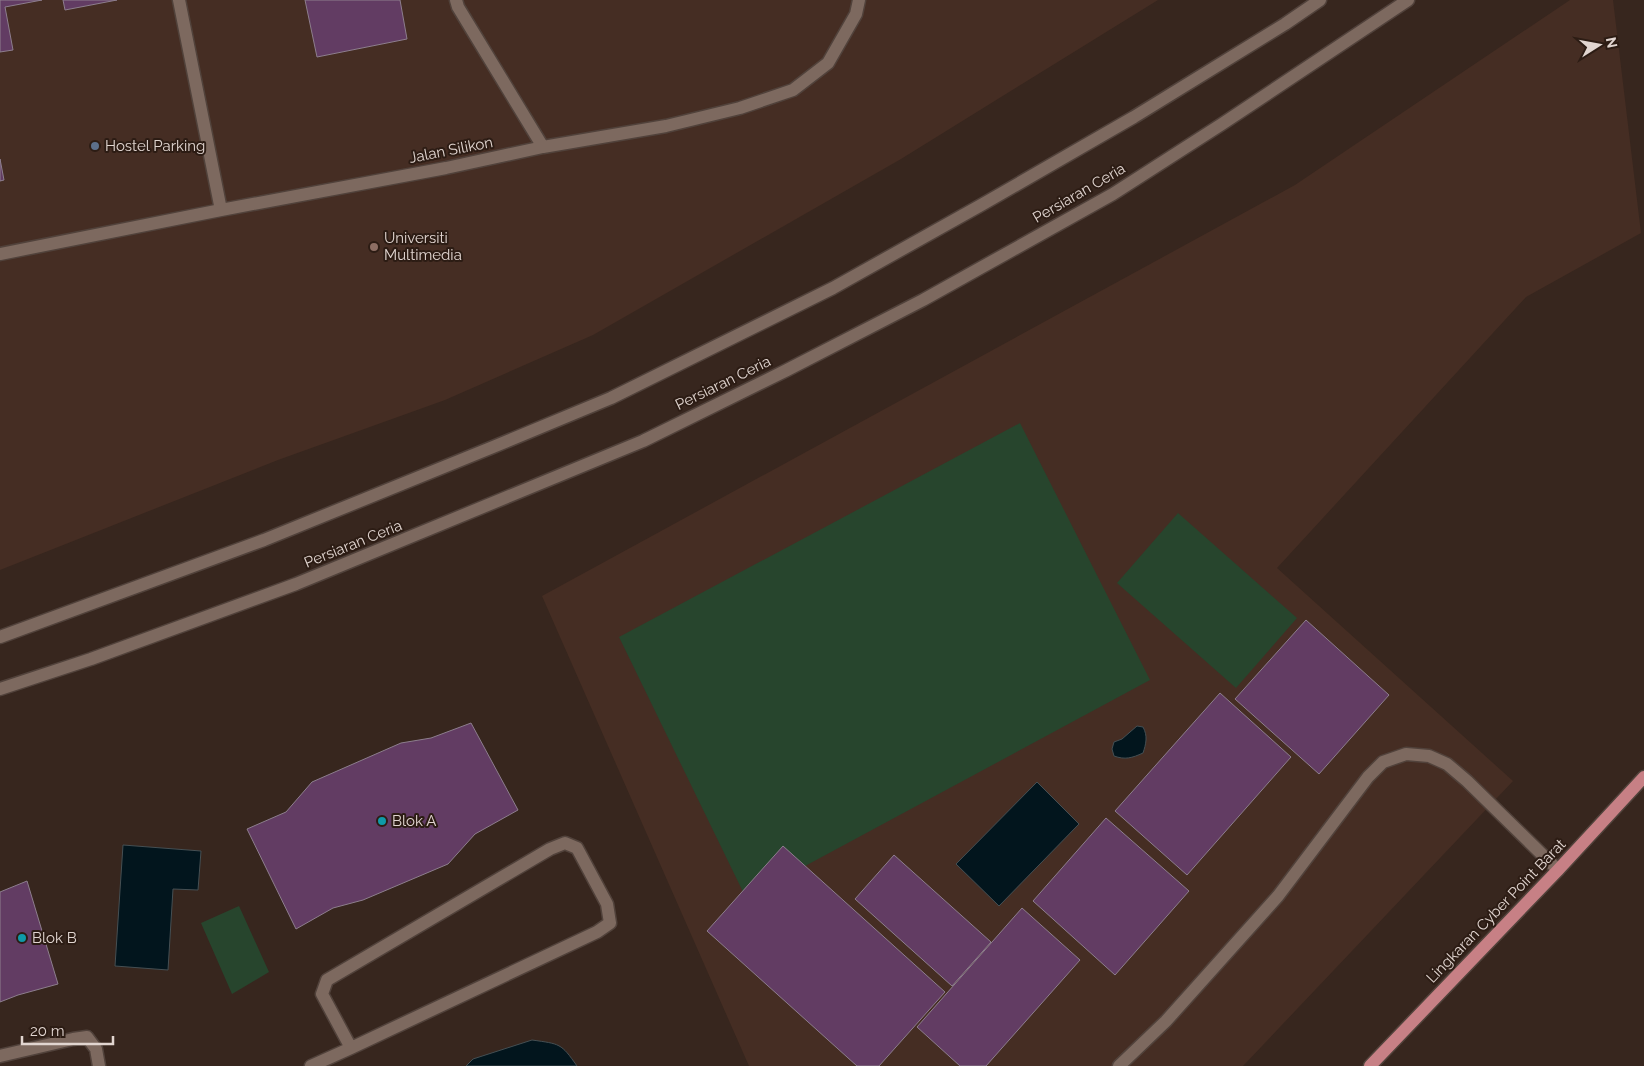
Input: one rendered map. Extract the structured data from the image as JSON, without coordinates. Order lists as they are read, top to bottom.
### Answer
{
  "streets": {
    "main road": ["Lingkaran Cyber Point Barat"],
    "street": ["Jalan Silikon", "Persiaran Ceria"]
  },
  "places": [
    "Hostel Parking",
    "Universiti Multimedia",
    "Blok A",
    "Blok B"
  ],
  "scale_bar": "20 m",
  "north": "right"
}
